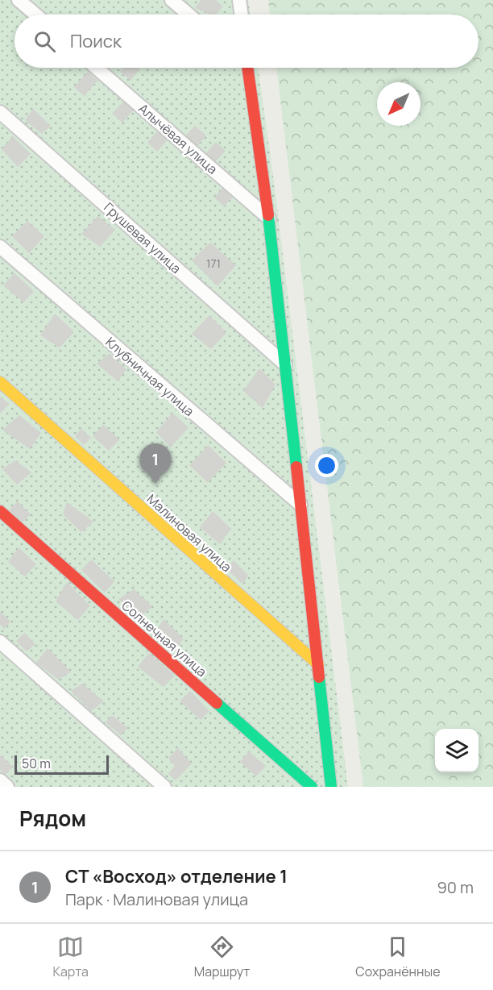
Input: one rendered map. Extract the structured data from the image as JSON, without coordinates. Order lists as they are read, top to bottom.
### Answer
{
  "streets": {
    "street": [
      "Алычёвая улица",
      "Грушевая улица",
      "Клубничная улица",
      "Малиновая улица",
      "Солнечная улица"
    ]
  },
  "house_numbers": ["171"],
  "scale_bar": "50 m",
  "north": "bottom left",
  "page": {
    "search": "Поиск",
    "pins": "1",
    "scale": "50 m",
    "heading": "Рядом",
    "list": [
      {
        "mark": "1",
        "name": "СТ «Восход» отделение 1",
        "note": "Парк · Малиновая улица",
        "value": "90 m"
      }
    ],
    "nav": ["Карта", "Маршрут", "Сохранённые"]
  }
}
